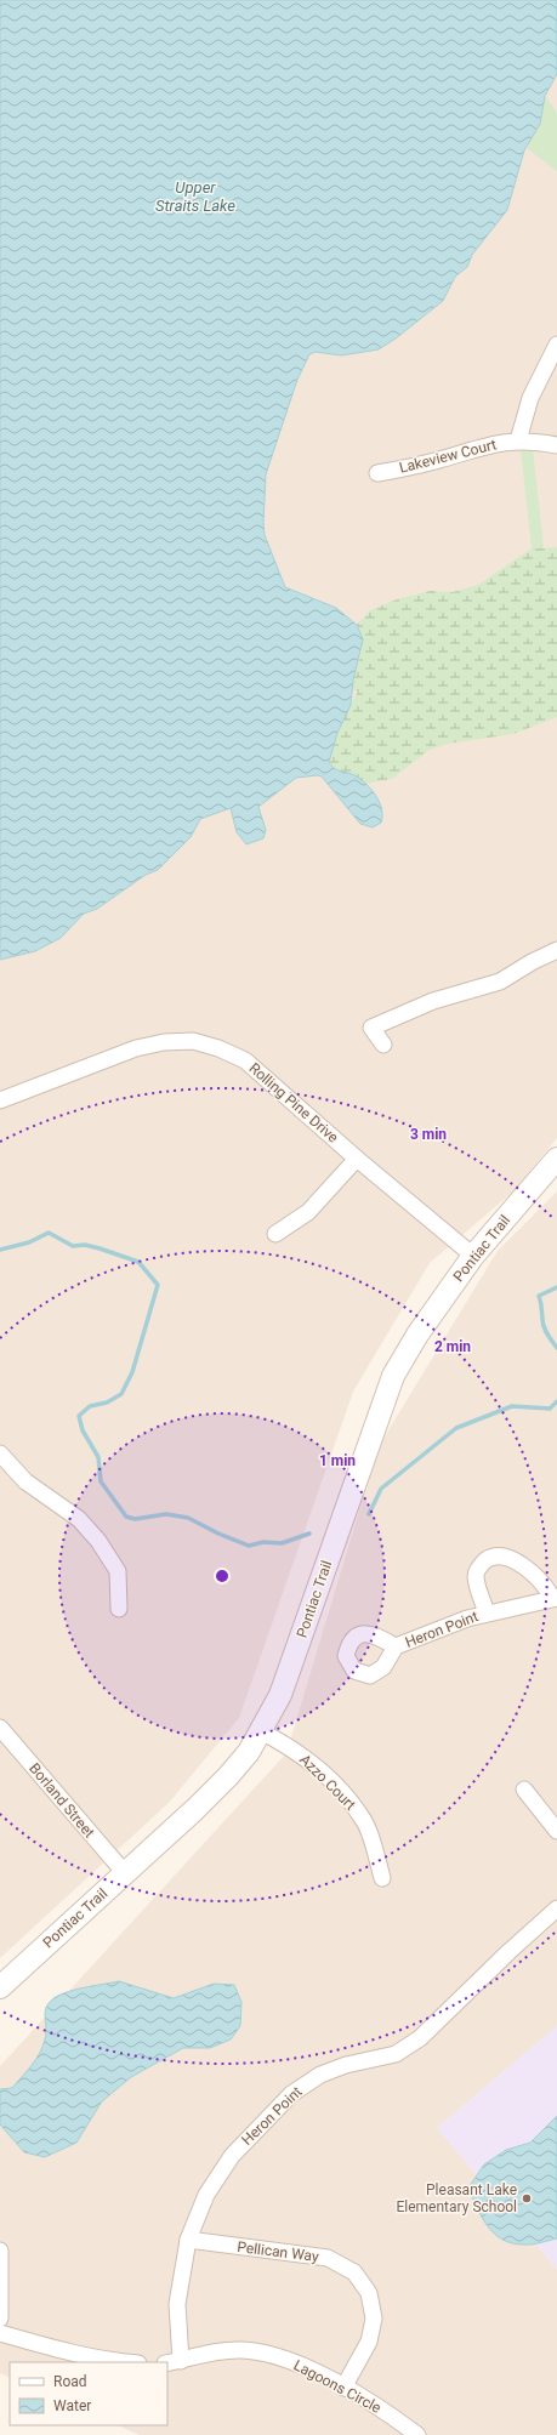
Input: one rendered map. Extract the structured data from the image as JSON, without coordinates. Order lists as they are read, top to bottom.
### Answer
{
  "streets": {
    "main road": ["Pontiac Trail"],
    "street": [
      "Lakeview Court",
      "Rolling Pine Drive",
      "Heron Point",
      "Azzo Court",
      "Borland Street",
      "Pellican Way",
      "Lagoons Circle"
    ]
  },
  "crossings": [
    ["Rolling Pine Drive", "Pontiac Trail"],
    ["Pontiac Trail", "Azzo Court"],
    ["Pontiac Trail", "Borland Street"],
    ["Heron Point", "Pellican Way"],
    ["Heron Point", "Lagoons Circle"],
    ["Pellican Way", "Lagoons Circle"]
  ],
  "water": ["Upper Straits Lake"],
  "places": ["Pleasant Lake Elementary School"],
  "legend": ["Road", "Water"],
  "rings": ["3 min", "2 min", "1 min"]
}
